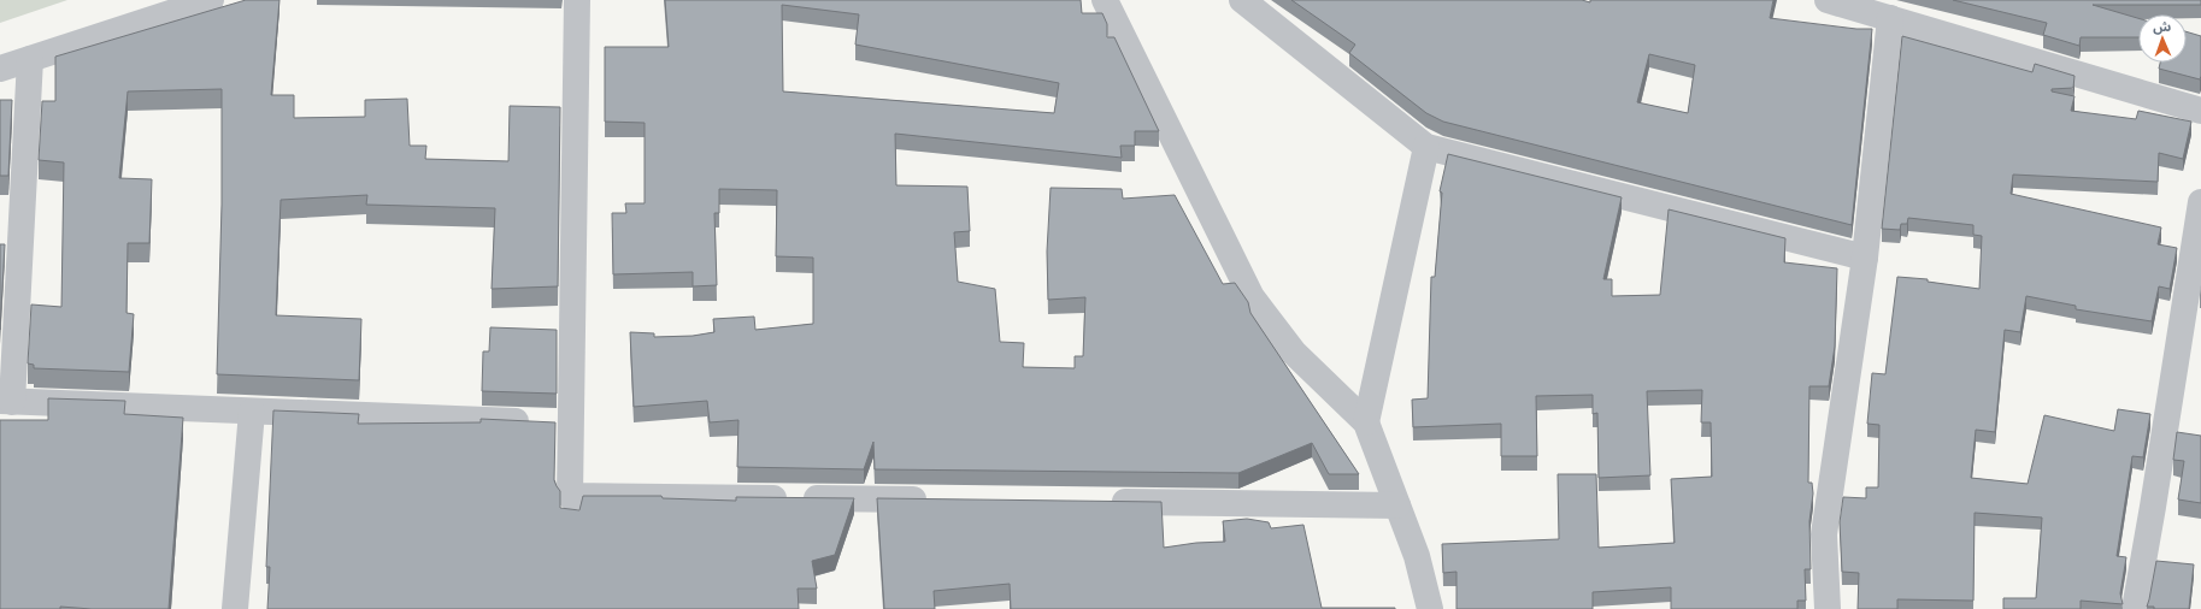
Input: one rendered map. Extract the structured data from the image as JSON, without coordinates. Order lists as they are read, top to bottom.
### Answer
{
  "north": "top"
}
